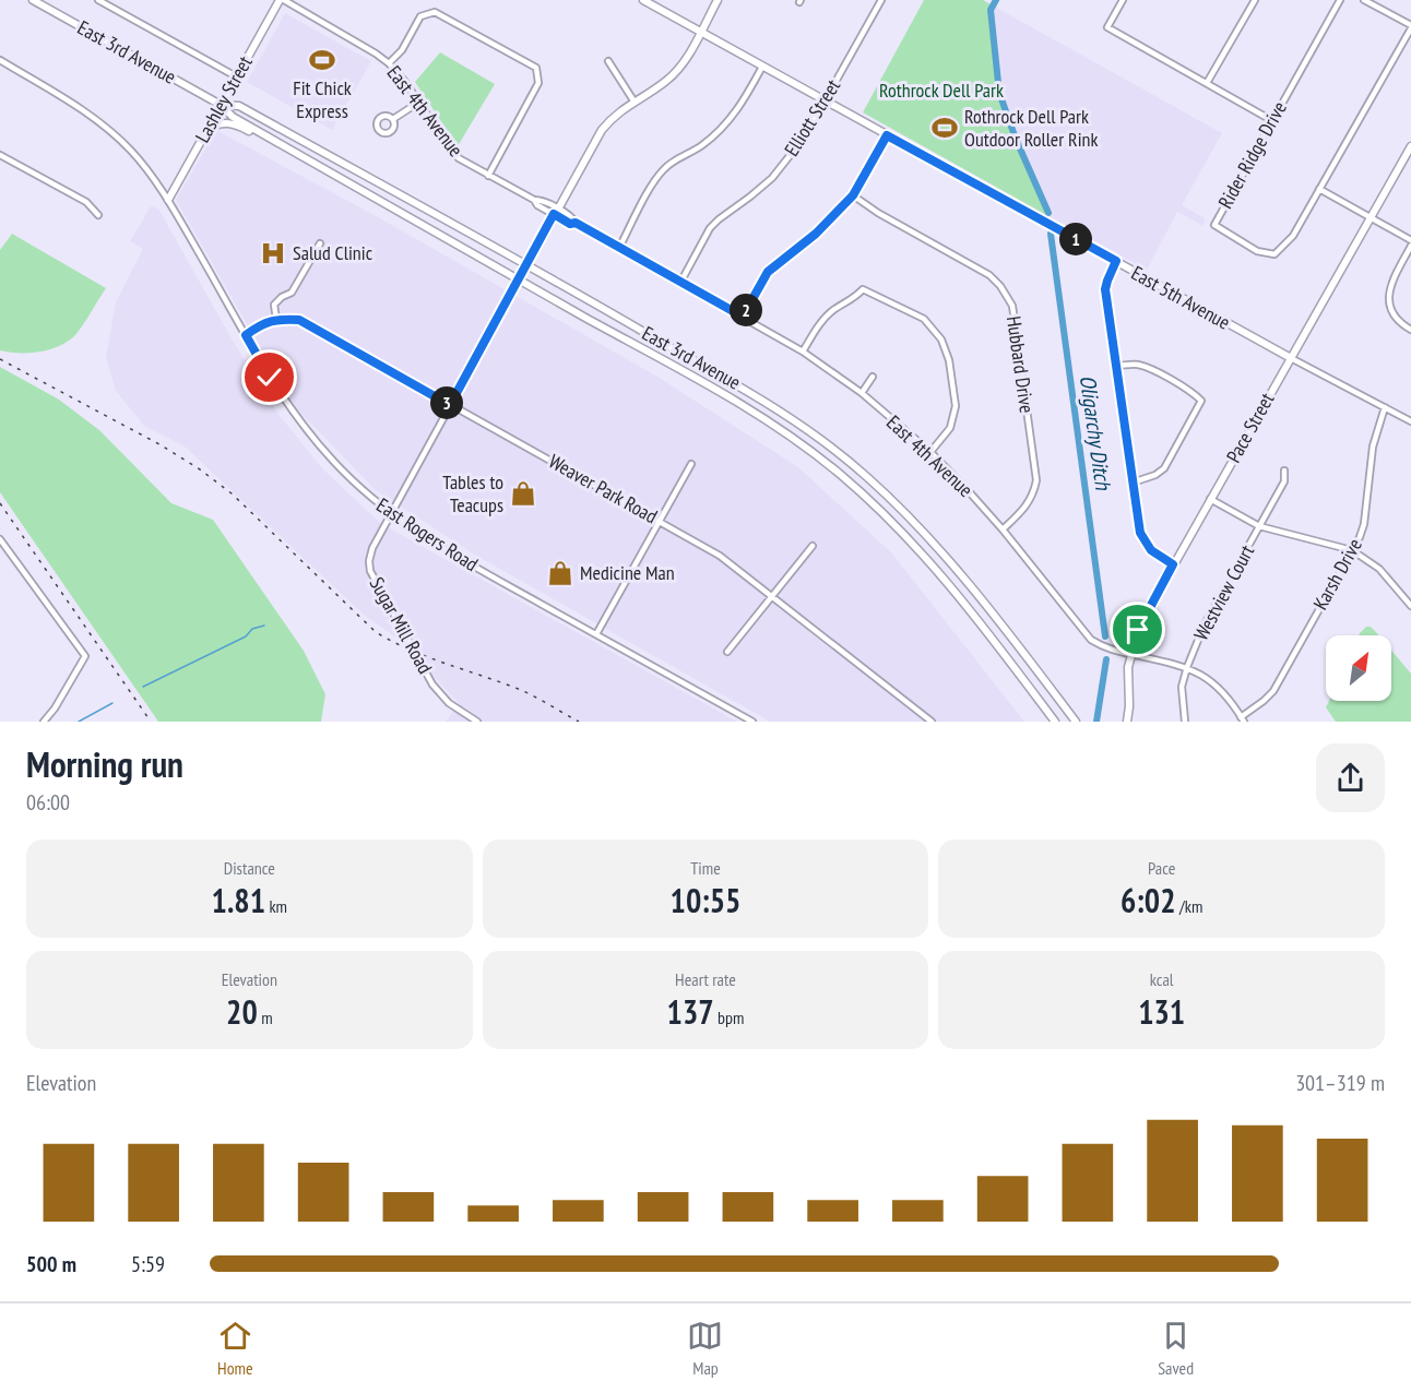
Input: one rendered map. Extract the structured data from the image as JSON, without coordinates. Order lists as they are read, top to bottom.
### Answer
{
  "streets": {
    "main road": [
      "East 3rd Avenue",
      "Lashley Street",
      "East 5th Avenue",
      "Pace Street"
    ],
    "street": [
      "East 4th Avenue",
      "Elliott Street",
      "Rider Ridge Drive",
      "Hubbard Drive",
      "Weaver Park Road",
      "East Rogers Road",
      "Karsh Drive",
      "Westview Court",
      "Sugar Mill Road"
    ]
  },
  "crossings": [
    ["East 3rd Avenue", "Lashley Street"],
    ["East 3rd Avenue", "Sugar Mill Road"],
    ["Lashley Street", "East 4th Avenue"],
    ["Lashley Street", "East Rogers Road"],
    ["East 4th Avenue", "Elliott Street"],
    ["East 4th Avenue", "Hubbard Drive"],
    ["East 4th Avenue", "Pace Street"],
    ["East 4th Avenue", "Karsh Drive"],
    ["East 4th Avenue", "Westview Court"],
    ["Elliott Street", "East 5th Avenue"],
    ["East 5th Avenue", "Pace Street"],
    ["East 5th Avenue", "Karsh Drive"],
    ["Weaver Park Road", "Sugar Mill Road"],
    ["East Rogers Road", "Sugar Mill Road"]
  ],
  "water": ["Oligarchy Ditch"],
  "parks": ["Rothrock Dell Park"],
  "places": {
    "sports": ["Fit Chick Express", "Rothrock Dell Park Outdoor Roller Rink"],
    "hospital": ["Salud Clinic"],
    "shop": ["Tables to Teacups", "Medicine Man"]
  },
  "north": "top right",
  "page": {
    "pins": ["1", "2", "3"],
    "heading": ["Morning run", "06:00"],
    "stats": [
      ["Distance", "1.81 km"],
      ["Time", "10:55"],
      ["Pace", "6:02 /km"],
      ["Elevation", "20 m"],
      ["Heart rate", "137 bpm"],
      ["kcal", "131"]
    ],
    "chart": ["Elevation", "301–319 m"],
    "list": [
      {
        "name": "500 m",
        "note": "5:59"
      }
    ],
    "tabs": ["Home", "Map", "Saved"]
  }
}
